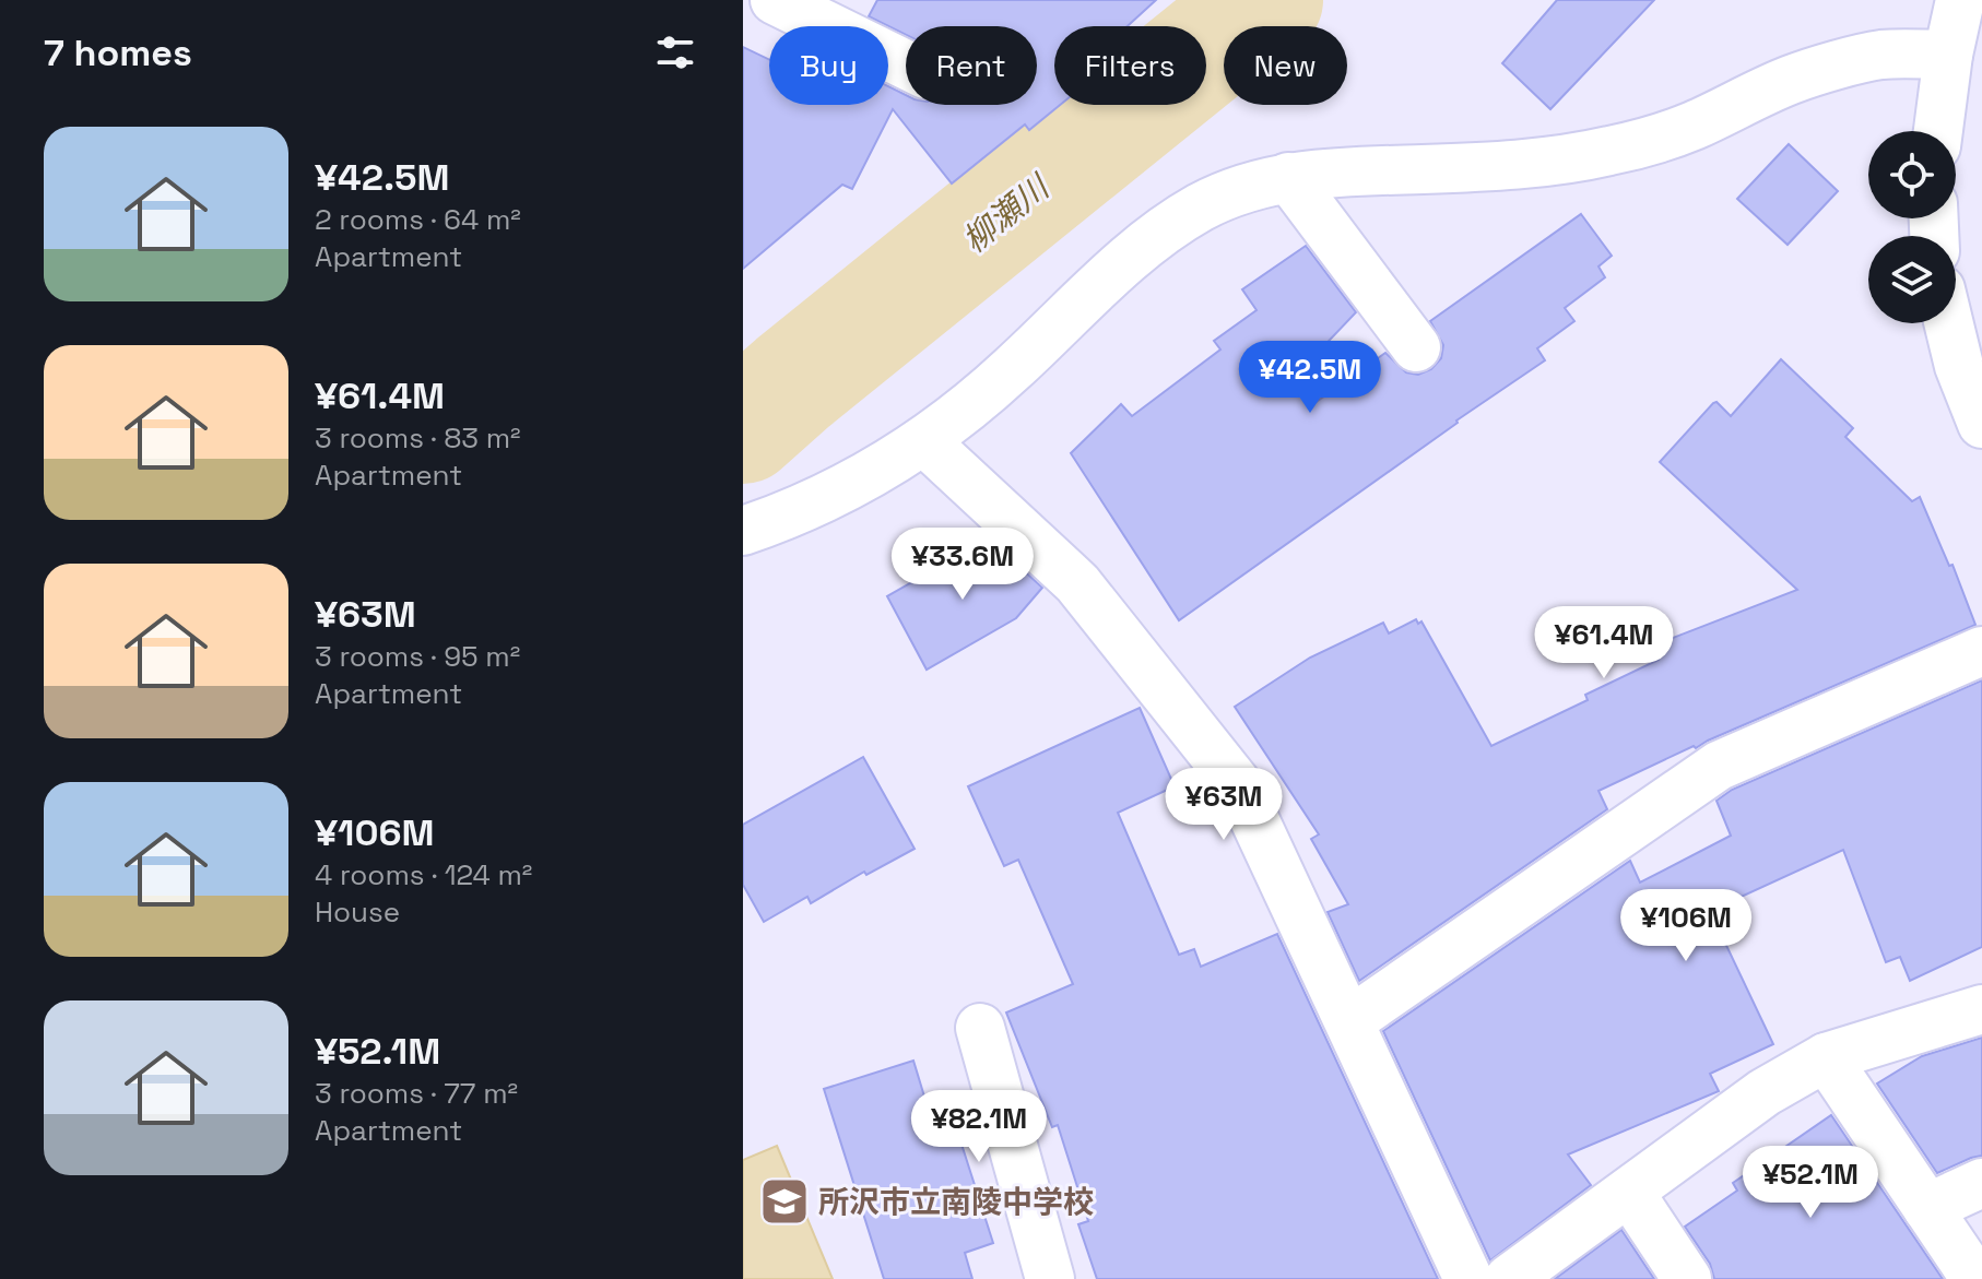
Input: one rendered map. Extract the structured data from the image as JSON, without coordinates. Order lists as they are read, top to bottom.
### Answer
{
  "water": ["柳瀬川"],
  "places": {
    "school or university": ["所沢市立南陵中学校"]
  },
  "page": {
    "heading": "7 homes",
    "chip": [
      "Buy",
      "Rent",
      "Filters",
      "New"
    ],
    "list": [
      {
        "name": "¥42.5M",
        "note": "2 rooms · 64 m² · Apartment"
      },
      {
        "name": "¥61.4M",
        "note": "3 rooms · 83 m² · Apartment"
      },
      {
        "name": "¥63M",
        "note": "3 rooms · 95 m² · Apartment"
      },
      {
        "name": "¥106M",
        "note": "4 rooms · 124 m² · House"
      },
      {
        "name": "¥52.1M",
        "note": "3 rooms · 77 m² · Apartment"
      }
    ],
    "price": [
      "¥42.5M",
      "¥33.6M",
      "¥61.4M",
      "¥63M",
      "¥106M",
      "¥82.1M",
      "¥52.1M"
    ]
  }
}
